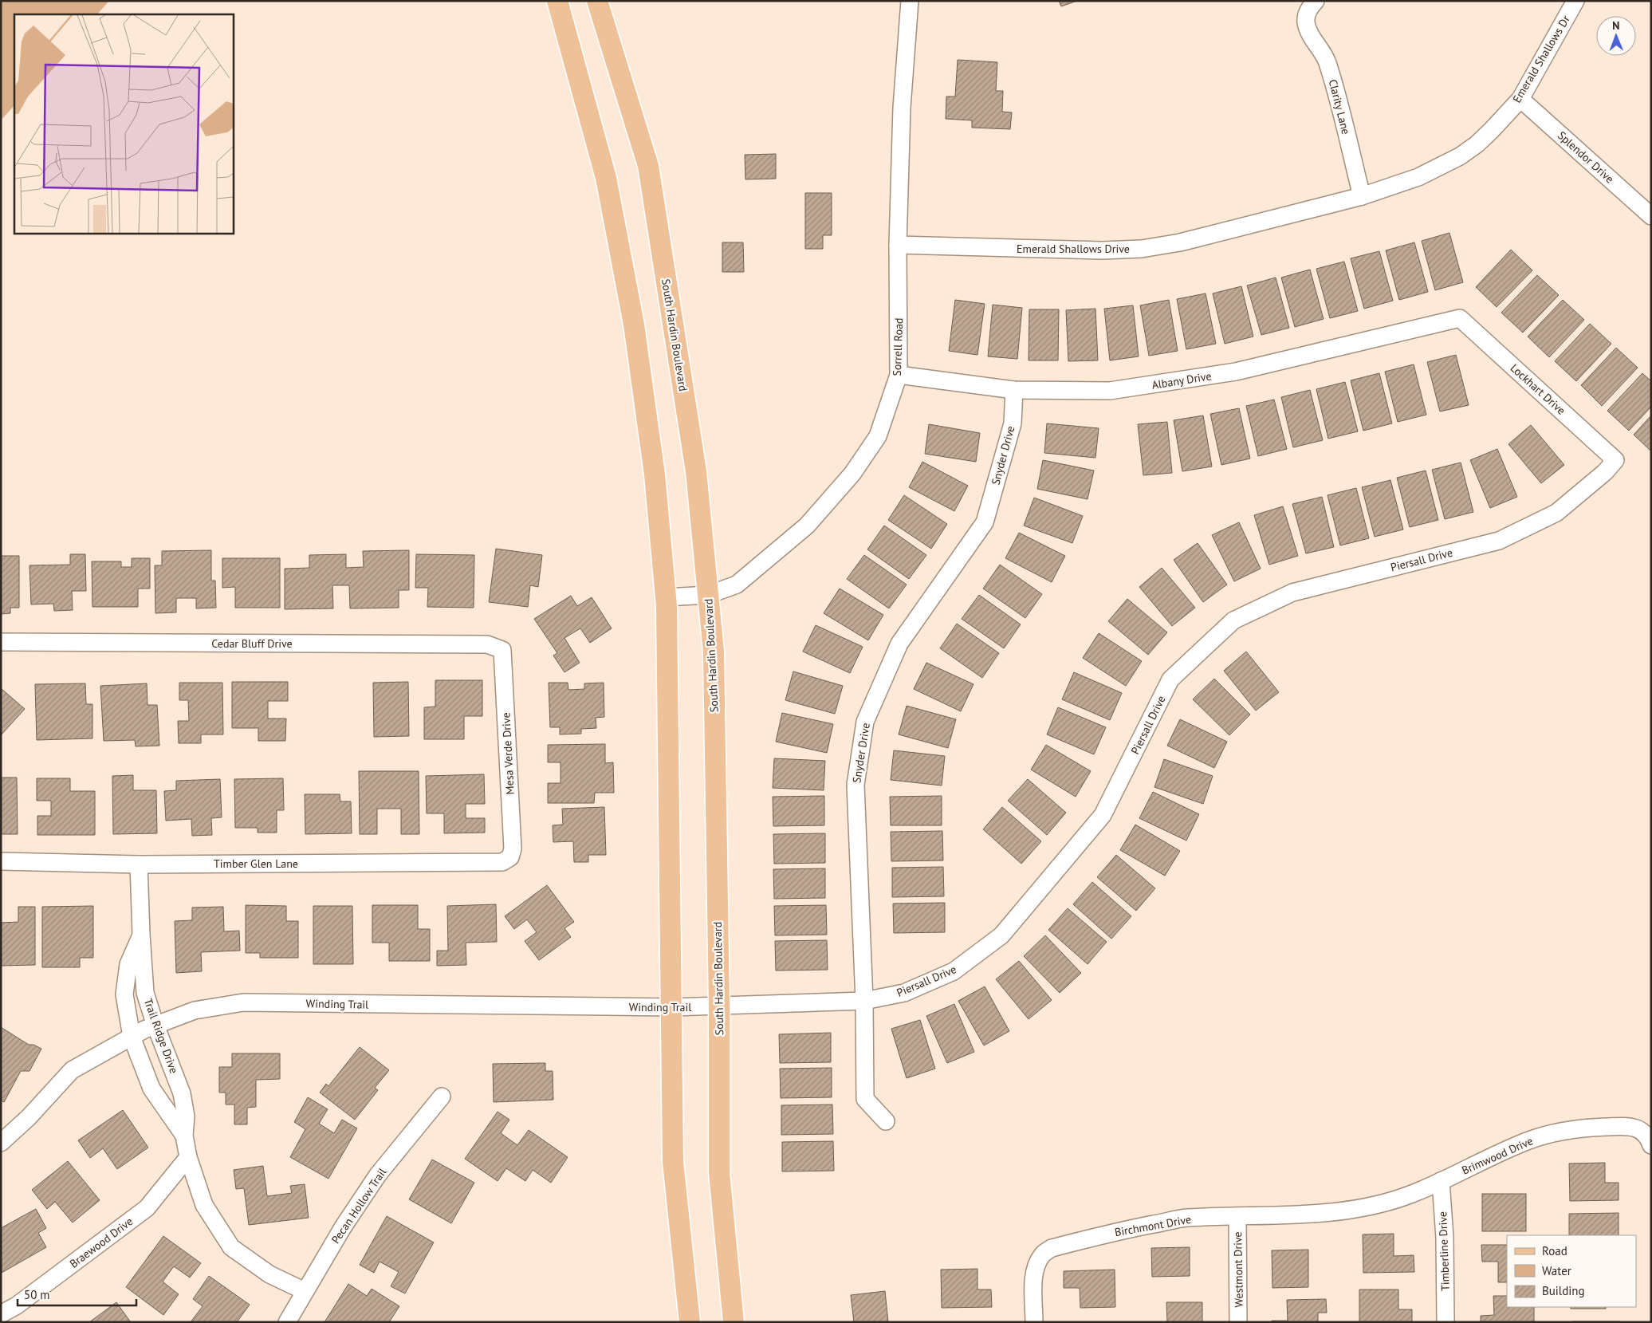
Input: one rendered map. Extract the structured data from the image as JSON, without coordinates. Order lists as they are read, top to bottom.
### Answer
{
  "streets": {
    "main road": ["South Hardin Boulevard"],
    "street": [
      "Emerald Shallows Dr",
      "Clarity Lane",
      "Splendor Drive",
      "Emerald Shallows Drive",
      "Sorrell Road",
      "Albany Drive",
      "Lockhart Drive",
      "Snyder Drive",
      "Piersall Drive",
      "Cedar Bluff Drive",
      "Mesa Verde Drive",
      "Timber Glen Lane",
      "Winding Trail",
      "Trail Ridge Drive",
      "Brimwood Drive",
      "Pecan Hollow Trail",
      "Birchmont Drive",
      "Braewood Drive",
      "Timberline Drive",
      "Westmont Drive"
    ]
  },
  "crossings": [
    ["Emerald Shallows Dr", "Clarity Lane"],
    ["Emerald Shallows Dr", "Splendor Drive"],
    ["Emerald Shallows Dr", "Emerald Shallows Drive"],
    ["Clarity Lane", "Emerald Shallows Drive"],
    ["Emerald Shallows Drive", "Sorrell Road"],
    ["South Hardin Boulevard", "Sorrell Road"],
    ["South Hardin Boulevard", "Piersall Drive"],
    ["South Hardin Boulevard", "Winding Trail"],
    ["Sorrell Road", "Albany Drive"],
    ["Albany Drive", "Lockhart Drive"],
    ["Albany Drive", "Snyder Drive"],
    ["Lockhart Drive", "Piersall Drive"],
    ["Snyder Drive", "Piersall Drive"],
    ["Piersall Drive", "Winding Trail"],
    ["Cedar Bluff Drive", "Mesa Verde Drive"],
    ["Mesa Verde Drive", "Timber Glen Lane"],
    ["Timber Glen Lane", "Trail Ridge Drive"],
    ["Winding Trail", "Trail Ridge Drive"],
    ["Trail Ridge Drive", "Pecan Hollow Trail"],
    ["Trail Ridge Drive", "Braewood Drive"],
    ["Brimwood Drive", "Birchmont Drive"],
    ["Brimwood Drive", "Timberline Drive"],
    ["Birchmont Drive", "Westmont Drive"]
  ],
  "legend": ["Road", "Water", "Building"],
  "scale_bar": "50 m",
  "north": "top"
}
